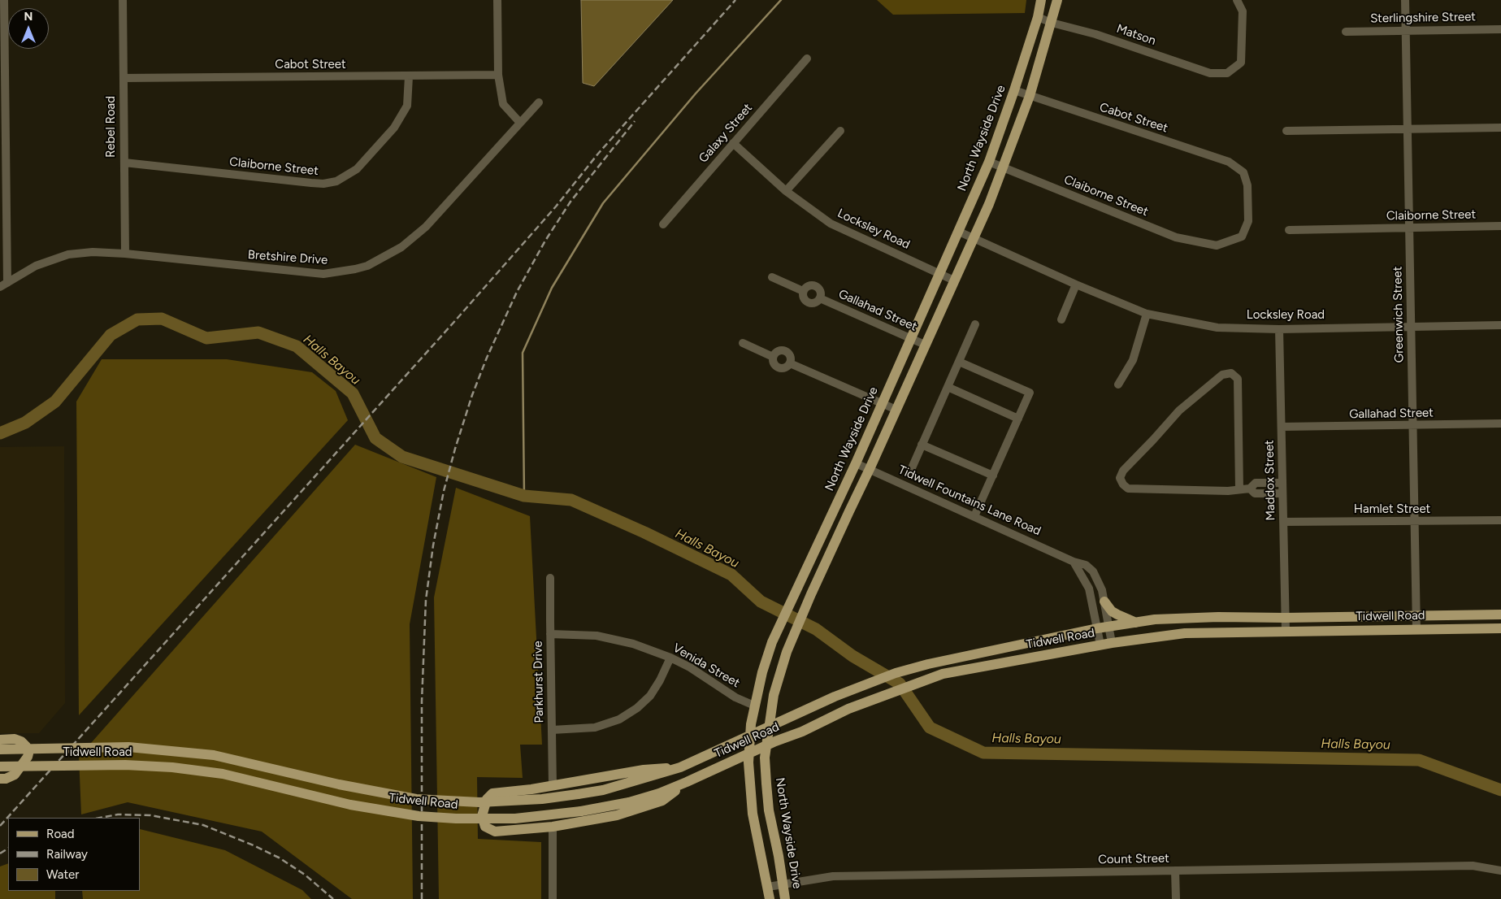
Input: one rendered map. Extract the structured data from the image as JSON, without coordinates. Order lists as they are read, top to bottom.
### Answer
{
  "streets": {
    "main road": ["North Wayside Drive", "Tidwell Road"],
    "street": [
      "Sterlingshire Street",
      "Matson",
      "Cabot Street",
      "Rebel Road",
      "Galaxy Street",
      "Claiborne Street",
      "Locksley Road",
      "Bretshire Drive",
      "Gallahad Street",
      "Greenwich Street",
      "Maddox Street",
      "Tidwell Fountains Lane Road",
      "Hamlet Street",
      "Venida Street",
      "Parkhurst Drive",
      "Count Street"
    ]
  },
  "crossings": [
    ["Sterlingshire Street", "Greenwich Street"],
    ["Matson", "North Wayside Drive"],
    ["Cabot Street", "Rebel Road"],
    ["Cabot Street", "North Wayside Drive"],
    ["Cabot Street", "Claiborne Street"],
    ["Rebel Road", "Claiborne Street"],
    ["Rebel Road", "Bretshire Drive"],
    ["Galaxy Street", "Locksley Road"],
    ["North Wayside Drive", "Claiborne Street"],
    ["North Wayside Drive", "Locksley Road"],
    ["North Wayside Drive", "Gallahad Street"],
    ["North Wayside Drive", "Tidwell Fountains Lane Road"],
    ["North Wayside Drive", "Tidwell Road"],
    ["North Wayside Drive", "Venida Street"],
    ["North Wayside Drive", "Count Street"],
    ["Claiborne Street", "Greenwich Street"],
    ["Locksley Road", "Greenwich Street"],
    ["Locksley Road", "Maddox Street"],
    ["Gallahad Street", "Greenwich Street"],
    ["Gallahad Street", "Maddox Street"],
    ["Greenwich Street", "Hamlet Street"],
    ["Greenwich Street", "Tidwell Road"],
    ["Maddox Street", "Hamlet Street"],
    ["Maddox Street", "Tidwell Road"],
    ["Tidwell Fountains Lane Road", "Tidwell Road"],
    ["Venida Street", "Parkhurst Drive"]
  ],
  "water": ["Halls Bayou"],
  "legend": ["Road", "Railway", "Water"],
  "north": "top"
}
